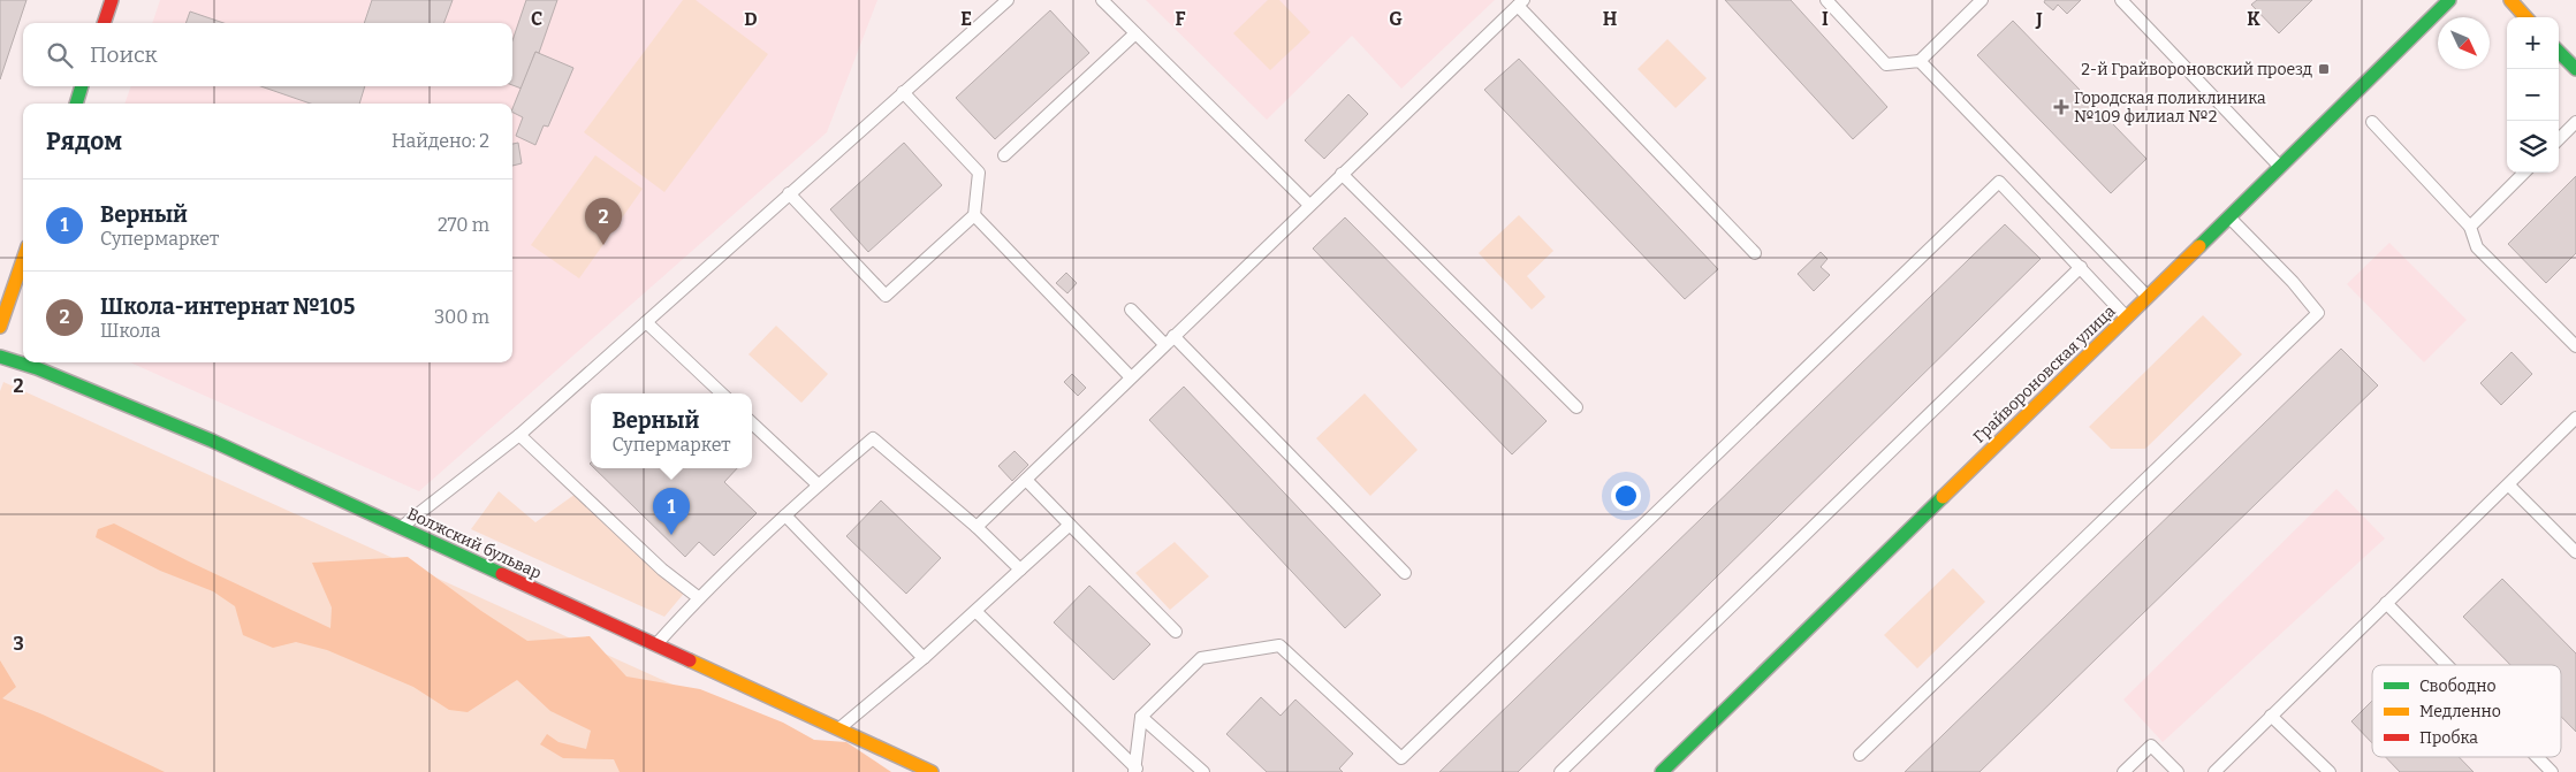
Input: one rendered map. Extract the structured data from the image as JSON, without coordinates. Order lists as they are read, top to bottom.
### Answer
{
  "streets": {
    "main road": ["Грайвороновская улица", "Волжский бульвар"]
  },
  "places": {
    "transit": ["2-й Грайвороновский проезд"],
    "health": ["Городская поликлиника №109 филиал №2"]
  },
  "legend": ["Свободно", "Медленно", "Пробка"],
  "north": "bottom right",
  "page": {
    "map_buttons": ["+", "−"],
    "search": "Поиск",
    "heading": ["Рядом", "Найдено: 2"],
    "list": [
      {
        "mark": "1",
        "name": "Верный",
        "note": "Супермаркет",
        "value": "270 m"
      },
      {
        "mark": "2",
        "name": "Школа-интернат №105",
        "note": "Школа",
        "value": "300 m"
      }
    ],
    "pins": ["2", "1"],
    "popup": ["Верный", "Супермаркет"]
  },
  "grid": {
    "columns": [
      "C",
      "D",
      "E",
      "F",
      "G",
      "H",
      "I",
      "J",
      "K"
    ],
    "rows": ["2", "3"]
  }
}
